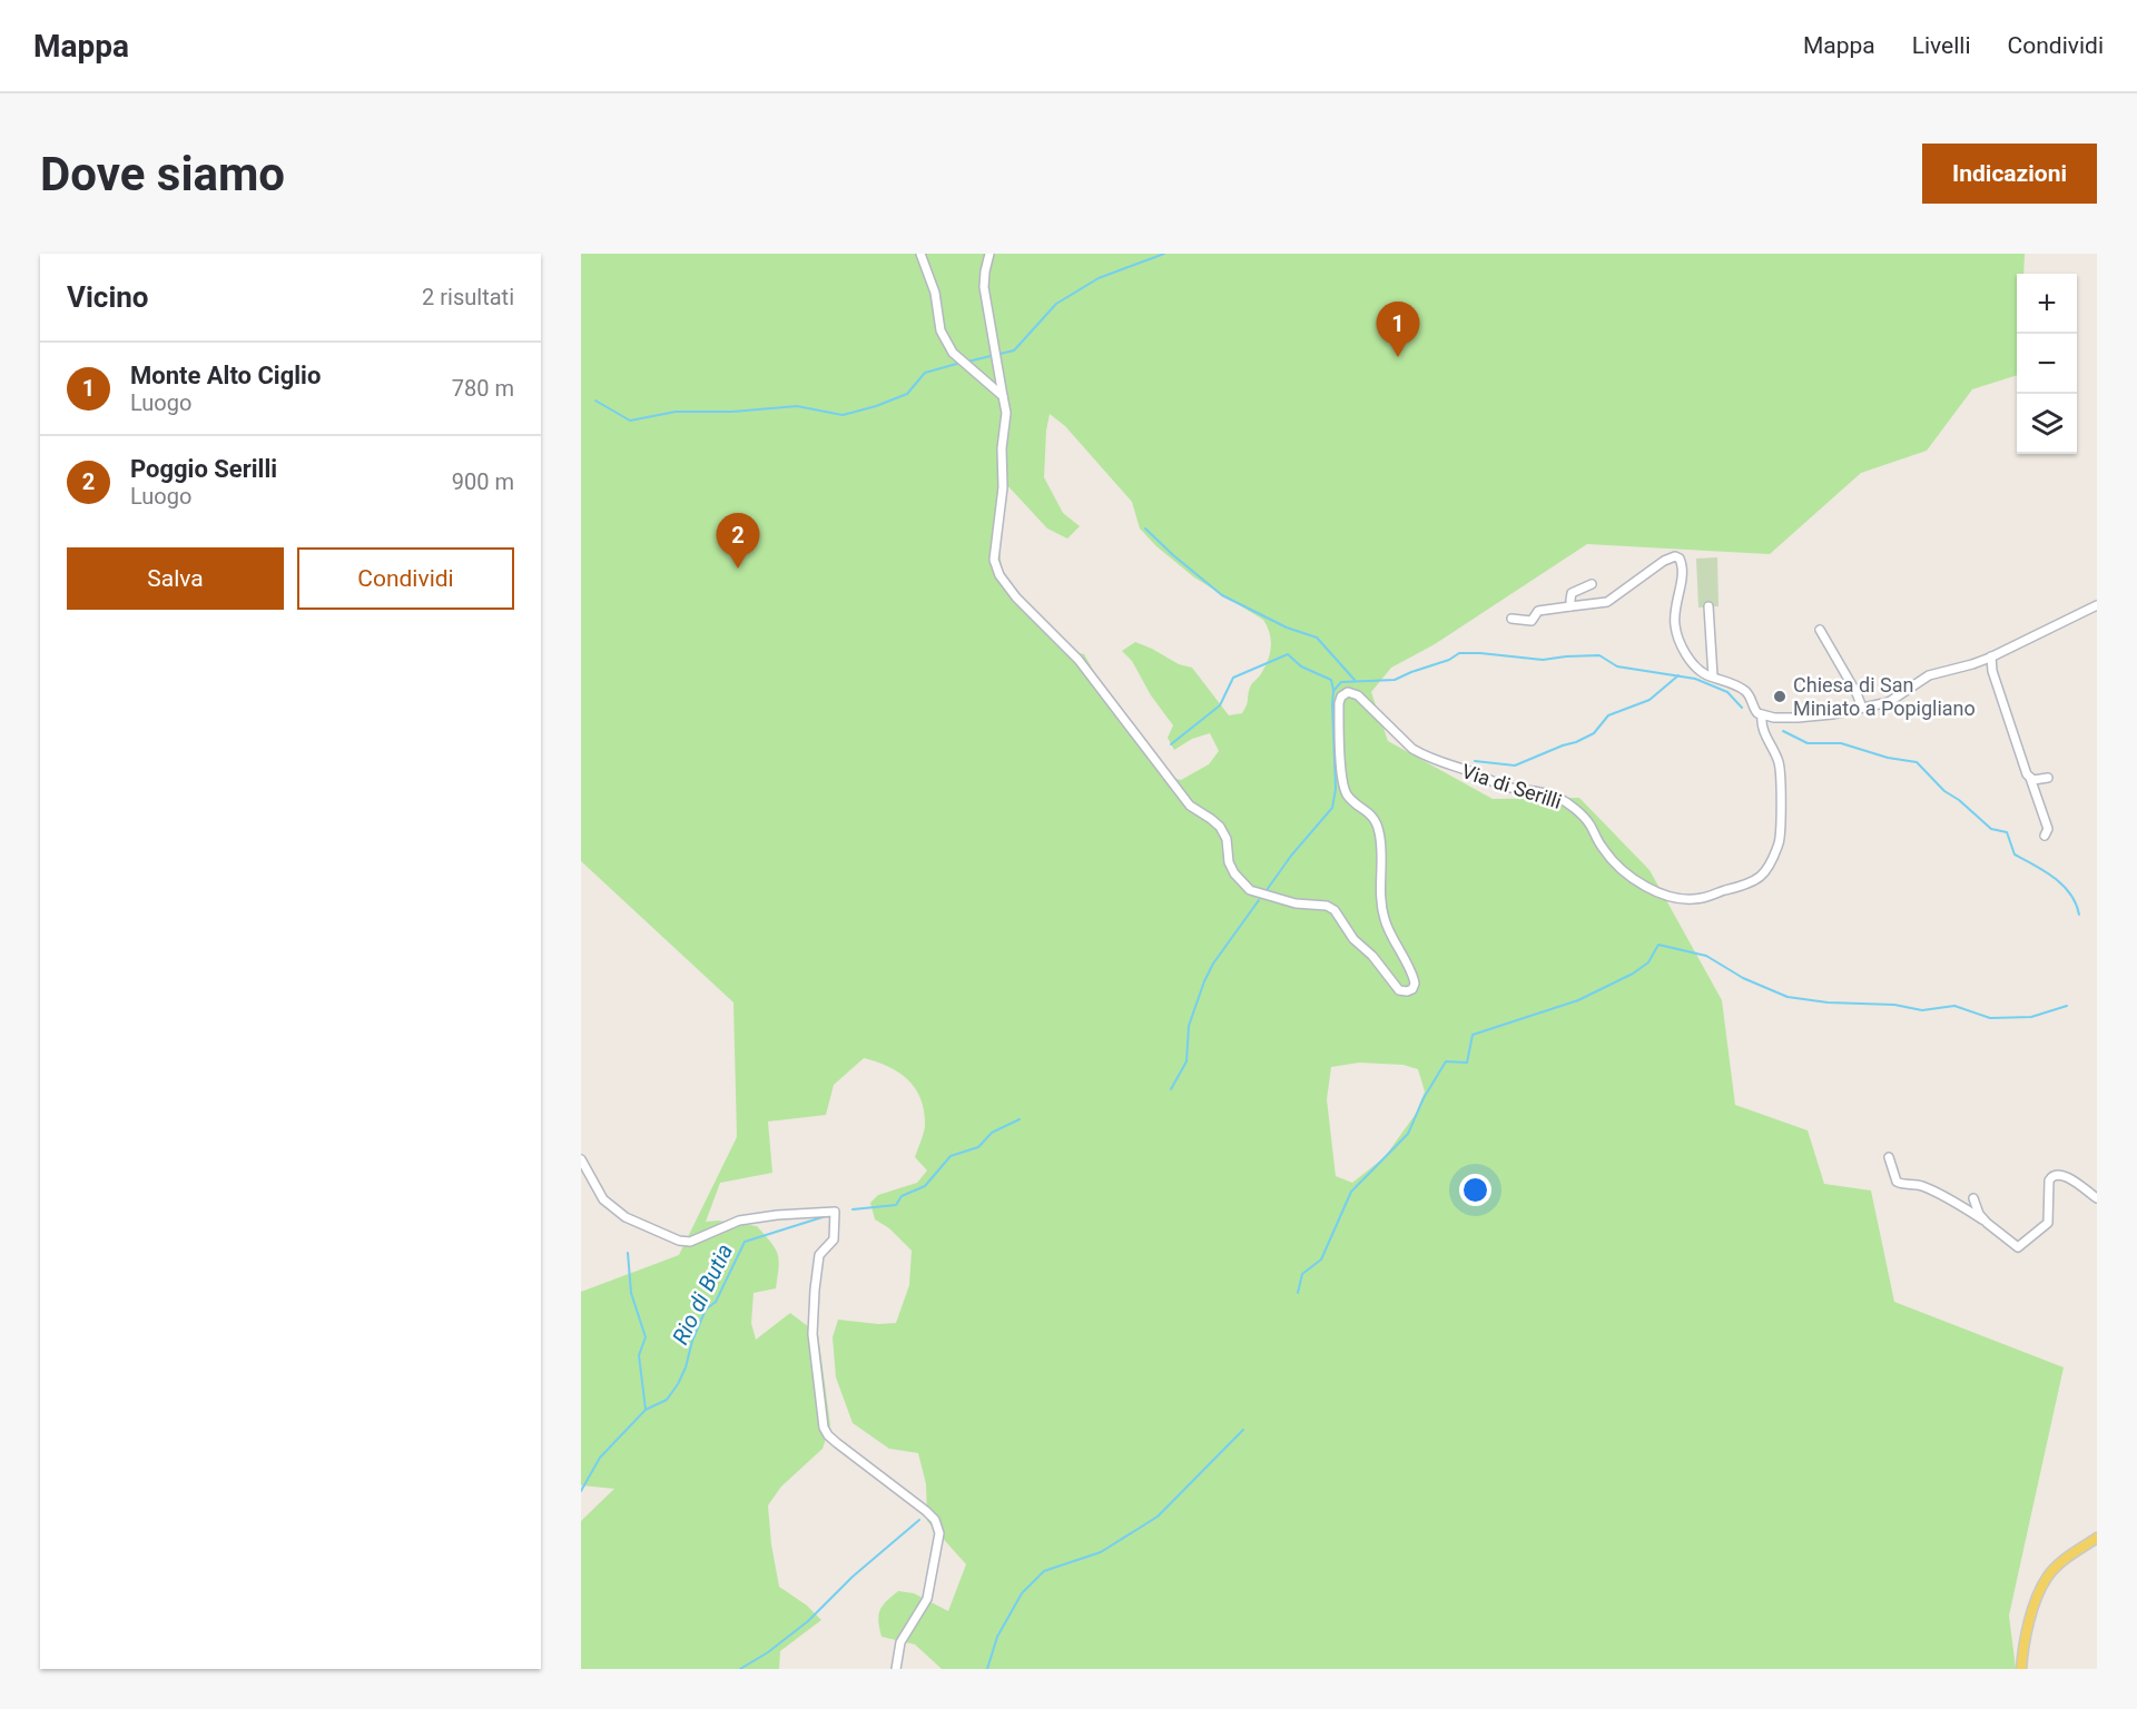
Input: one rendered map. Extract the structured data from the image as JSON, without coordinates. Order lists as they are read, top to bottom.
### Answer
{
  "streets": {
    "street": ["Via di Serilli"]
  },
  "water": ["Rio di Butia"],
  "places": ["Chiesa di San Miniato a Popigliano"],
  "page": {
    "header": "Mappa",
    "nav": ["Mappa", "Livelli", "Condividi"],
    "buttons": [
      "Indicazioni",
      ["Salva", "Condividi"]
    ],
    "title": "Dove siamo",
    "heading": ["Vicino", "2 risultati"],
    "map_buttons": ["+", "−"],
    "pins": ["1", "2"],
    "list": [
      {
        "mark": "1",
        "name": "Monte Alto Ciglio",
        "note": "Luogo",
        "value": "780 m"
      },
      {
        "mark": "2",
        "name": "Poggio Serilli",
        "note": "Luogo",
        "value": "900 m"
      }
    ]
  }
}
